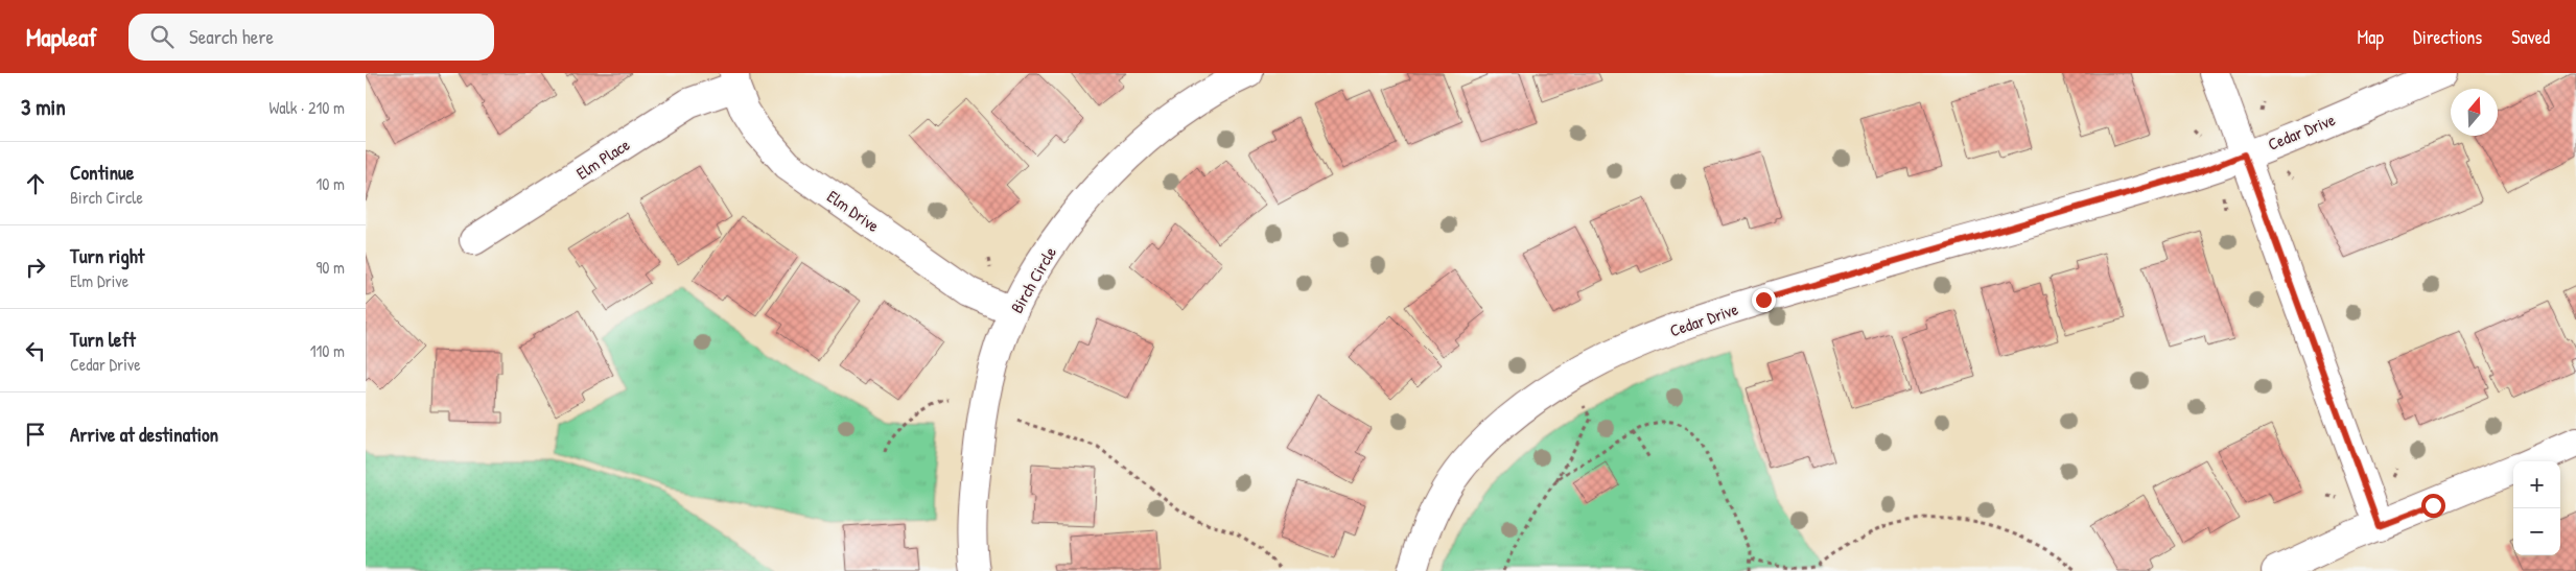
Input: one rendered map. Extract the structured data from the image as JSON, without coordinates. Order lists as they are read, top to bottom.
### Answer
{
  "streets": {
    "street": [
      "Cedar Drive",
      "Elm Place",
      "Elm Drive",
      "Birch Circle"
    ]
  },
  "crossings": [
    ["Elm Place", "Elm Drive"],
    ["Elm Drive", "Birch Circle"]
  ],
  "north": "top",
  "page": {
    "header": "Mapleaf",
    "search": "Search here",
    "nav": ["Map", "Directions", "Saved"],
    "heading": ["3 min", "Walk · 210 m"],
    "list": [
      ["Continue", "Birch Circle", "10 m"],
      ["Turn right", "Elm Drive", "90 m"],
      ["Turn left", "Cedar Drive", "110 m"],
      "Arrive at destination"
    ],
    "map_buttons": ["+", "−"]
  }
}
